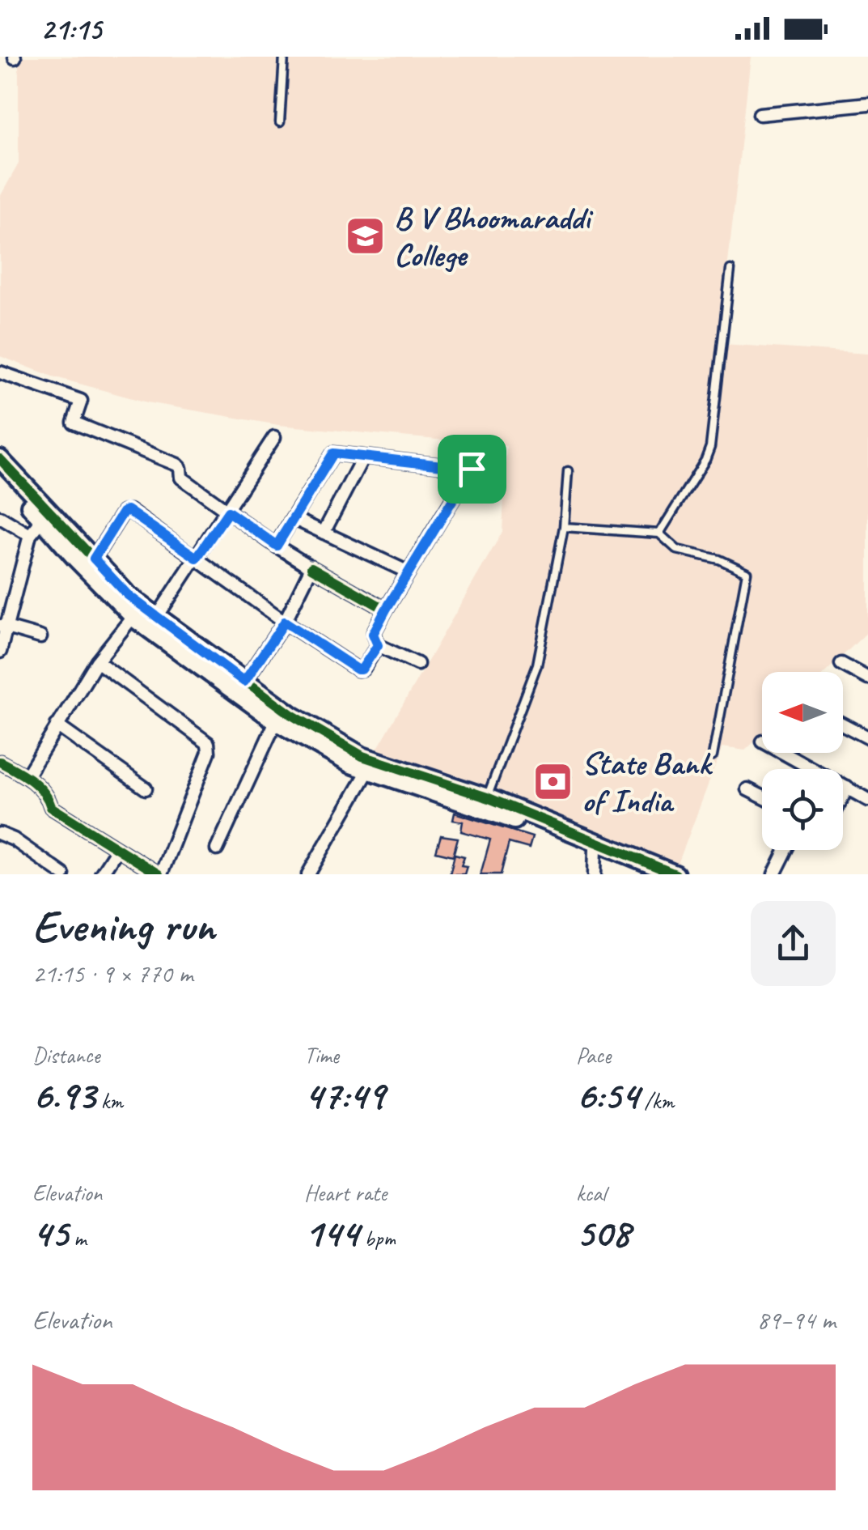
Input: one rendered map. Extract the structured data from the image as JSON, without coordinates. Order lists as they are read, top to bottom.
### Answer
{
  "places": {
    "school or university": ["B V Bhoomaraddi College"],
    "bank": ["State Bank of India"]
  },
  "north": "left",
  "page": {
    "status": "21:15",
    "heading": ["Evening run", "21:15 · 9 × 770 m"],
    "stats": [
      ["Distance", "6.93 km"],
      ["Time", "47:49"],
      ["Pace", "6:54 /km"],
      ["Elevation", "45 m"],
      ["Heart rate", "144 bpm"],
      ["kcal", "508"]
    ],
    "chart": ["Elevation", "89–94 m"]
  }
}
